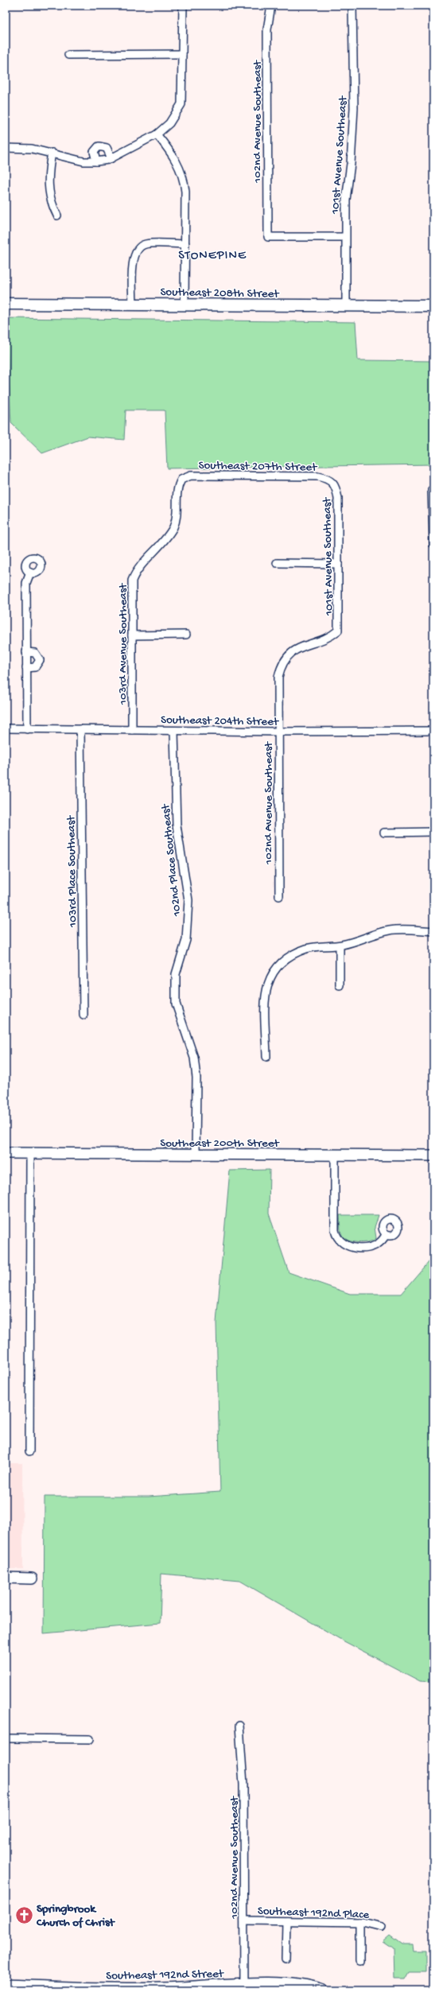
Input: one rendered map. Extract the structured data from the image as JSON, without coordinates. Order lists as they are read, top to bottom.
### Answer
{
  "streets": {
    "main road": ["Southeast 208th Street"],
    "street": [
      "102nd Avenue Southeast",
      "101st Avenue Southeast",
      "Southeast 207th Street",
      "103rd Avenue Southeast",
      "Southeast 204th Street",
      "102nd Place Southeast",
      "103rd Place Southeast",
      "Southeast 200th Street",
      "Southeast 192nd Place",
      "Southeast 192nd Street"
    ]
  },
  "crossings": [
    ["102nd Avenue Southeast", "101st Avenue Southeast"],
    ["102nd Avenue Southeast", "Southeast 204th Street"],
    ["102nd Avenue Southeast", "Southeast 192nd Place"],
    ["102nd Avenue Southeast", "Southeast 192nd Street"],
    ["101st Avenue Southeast", "Southeast 208th Street"],
    ["101st Avenue Southeast", "Southeast 207th Street"],
    ["Southeast 207th Street", "103rd Avenue Southeast"],
    ["103rd Avenue Southeast", "Southeast 204th Street"],
    ["Southeast 204th Street", "102nd Place Southeast"],
    ["Southeast 204th Street", "103rd Place Southeast"],
    ["102nd Place Southeast", "Southeast 200th Street"]
  ],
  "districts": ["STONEPINE"],
  "places": {
    "church": ["Springbrook Church of Christ"]
  }
}
